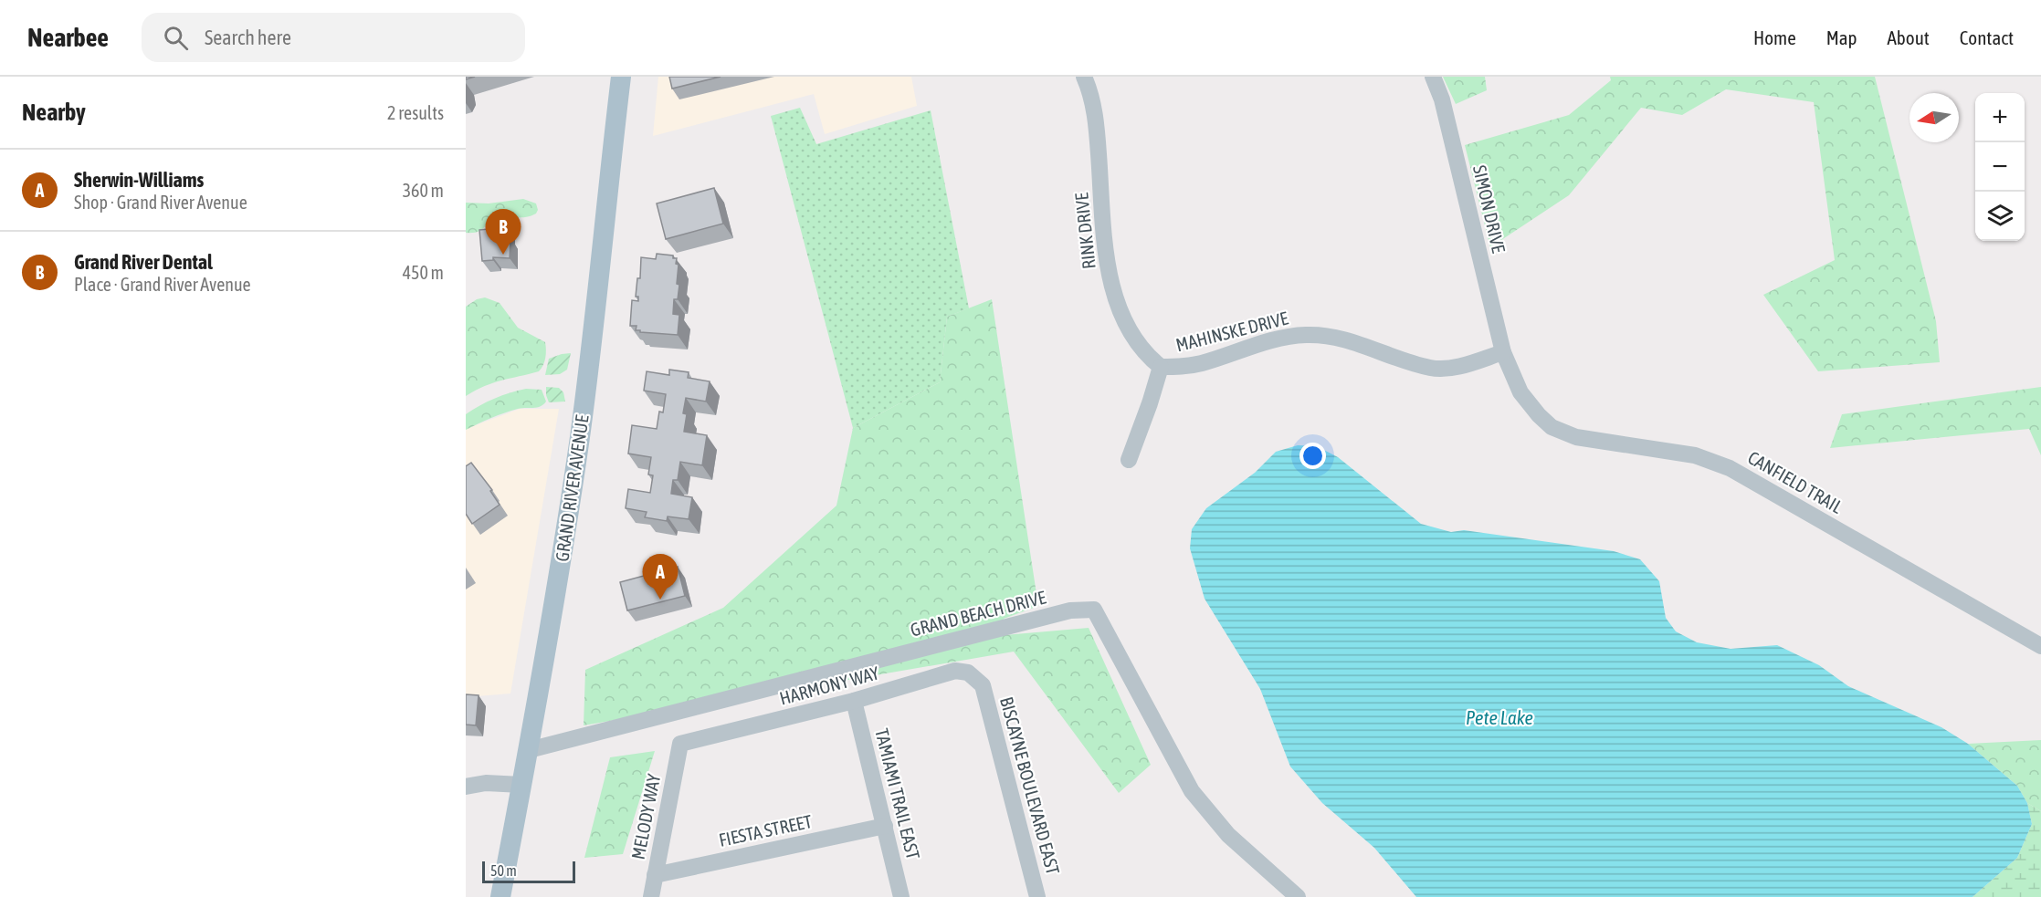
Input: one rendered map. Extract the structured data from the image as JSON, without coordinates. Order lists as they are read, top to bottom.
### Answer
{
  "streets": {
    "main road": ["GRAND RIVER AVENUE"],
    "street": [
      "SIMON DRIVE",
      "RINK DRIVE",
      "MAHINSKE DRIVE",
      "CANFIELD TRAIL",
      "GRAND BEACH DRIVE",
      "HARMONY WAY",
      "BISCAYNE BOULEVARD EAST",
      "TAMIAMI TRAIL EAST",
      "MELODY WAY",
      "FIESTA STREET"
    ]
  },
  "crossings": [
    ["SIMON DRIVE", "MAHINSKE DRIVE"],
    ["SIMON DRIVE", "CANFIELD TRAIL"],
    ["RINK DRIVE", "MAHINSKE DRIVE"],
    ["GRAND RIVER AVENUE", "GRAND BEACH DRIVE"],
    ["HARMONY WAY", "BISCAYNE BOULEVARD EAST"],
    ["HARMONY WAY", "TAMIAMI TRAIL EAST"],
    ["HARMONY WAY", "MELODY WAY"],
    ["TAMIAMI TRAIL EAST", "FIESTA STREET"],
    ["MELODY WAY", "FIESTA STREET"]
  ],
  "water": ["Pete Lake"],
  "scale_bar": "50 m",
  "north": "left",
  "page": {
    "header": "Nearbee",
    "search": "Search here",
    "nav": [
      "Home",
      "Map",
      "About",
      "Contact"
    ],
    "heading": ["Nearby", "2 results"],
    "map_buttons": ["+", "−"],
    "list": [
      {
        "mark": "A",
        "name": "Sherwin-Williams",
        "note": "Shop · Grand River Avenue",
        "value": "360 m"
      },
      {
        "mark": "B",
        "name": "Grand River Dental",
        "note": "Place · Grand River Avenue",
        "value": "450 m"
      }
    ],
    "pins": ["B", "A"],
    "scale": "50 m"
  }
}
